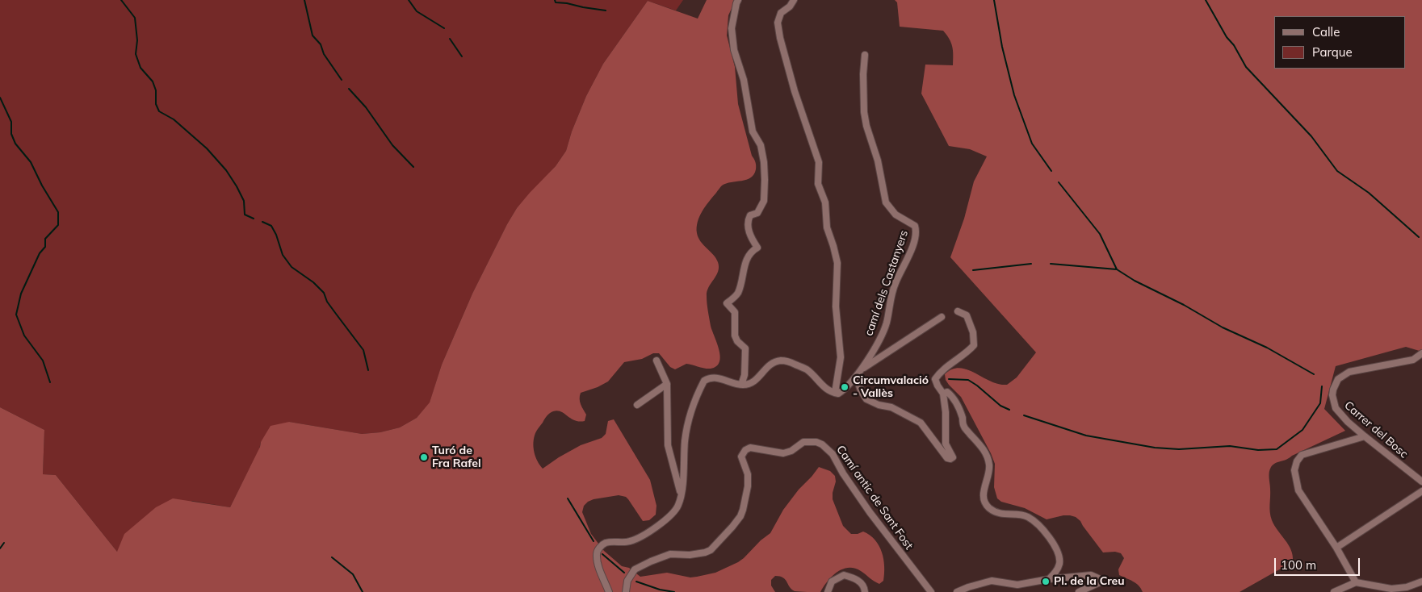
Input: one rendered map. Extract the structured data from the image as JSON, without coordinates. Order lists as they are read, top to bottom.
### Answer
{
  "streets": {
    "street": ["camí dels Castanyers", "Carrer del Bosc", "Camí antic de Sant Fost"]
  },
  "places": ["Circumvalació - Vallès", "Turó de Fra Rafel", "Pl. de la Creu"],
  "legend": ["Calle", "Parque"],
  "scale_bar": "100 m"
}
